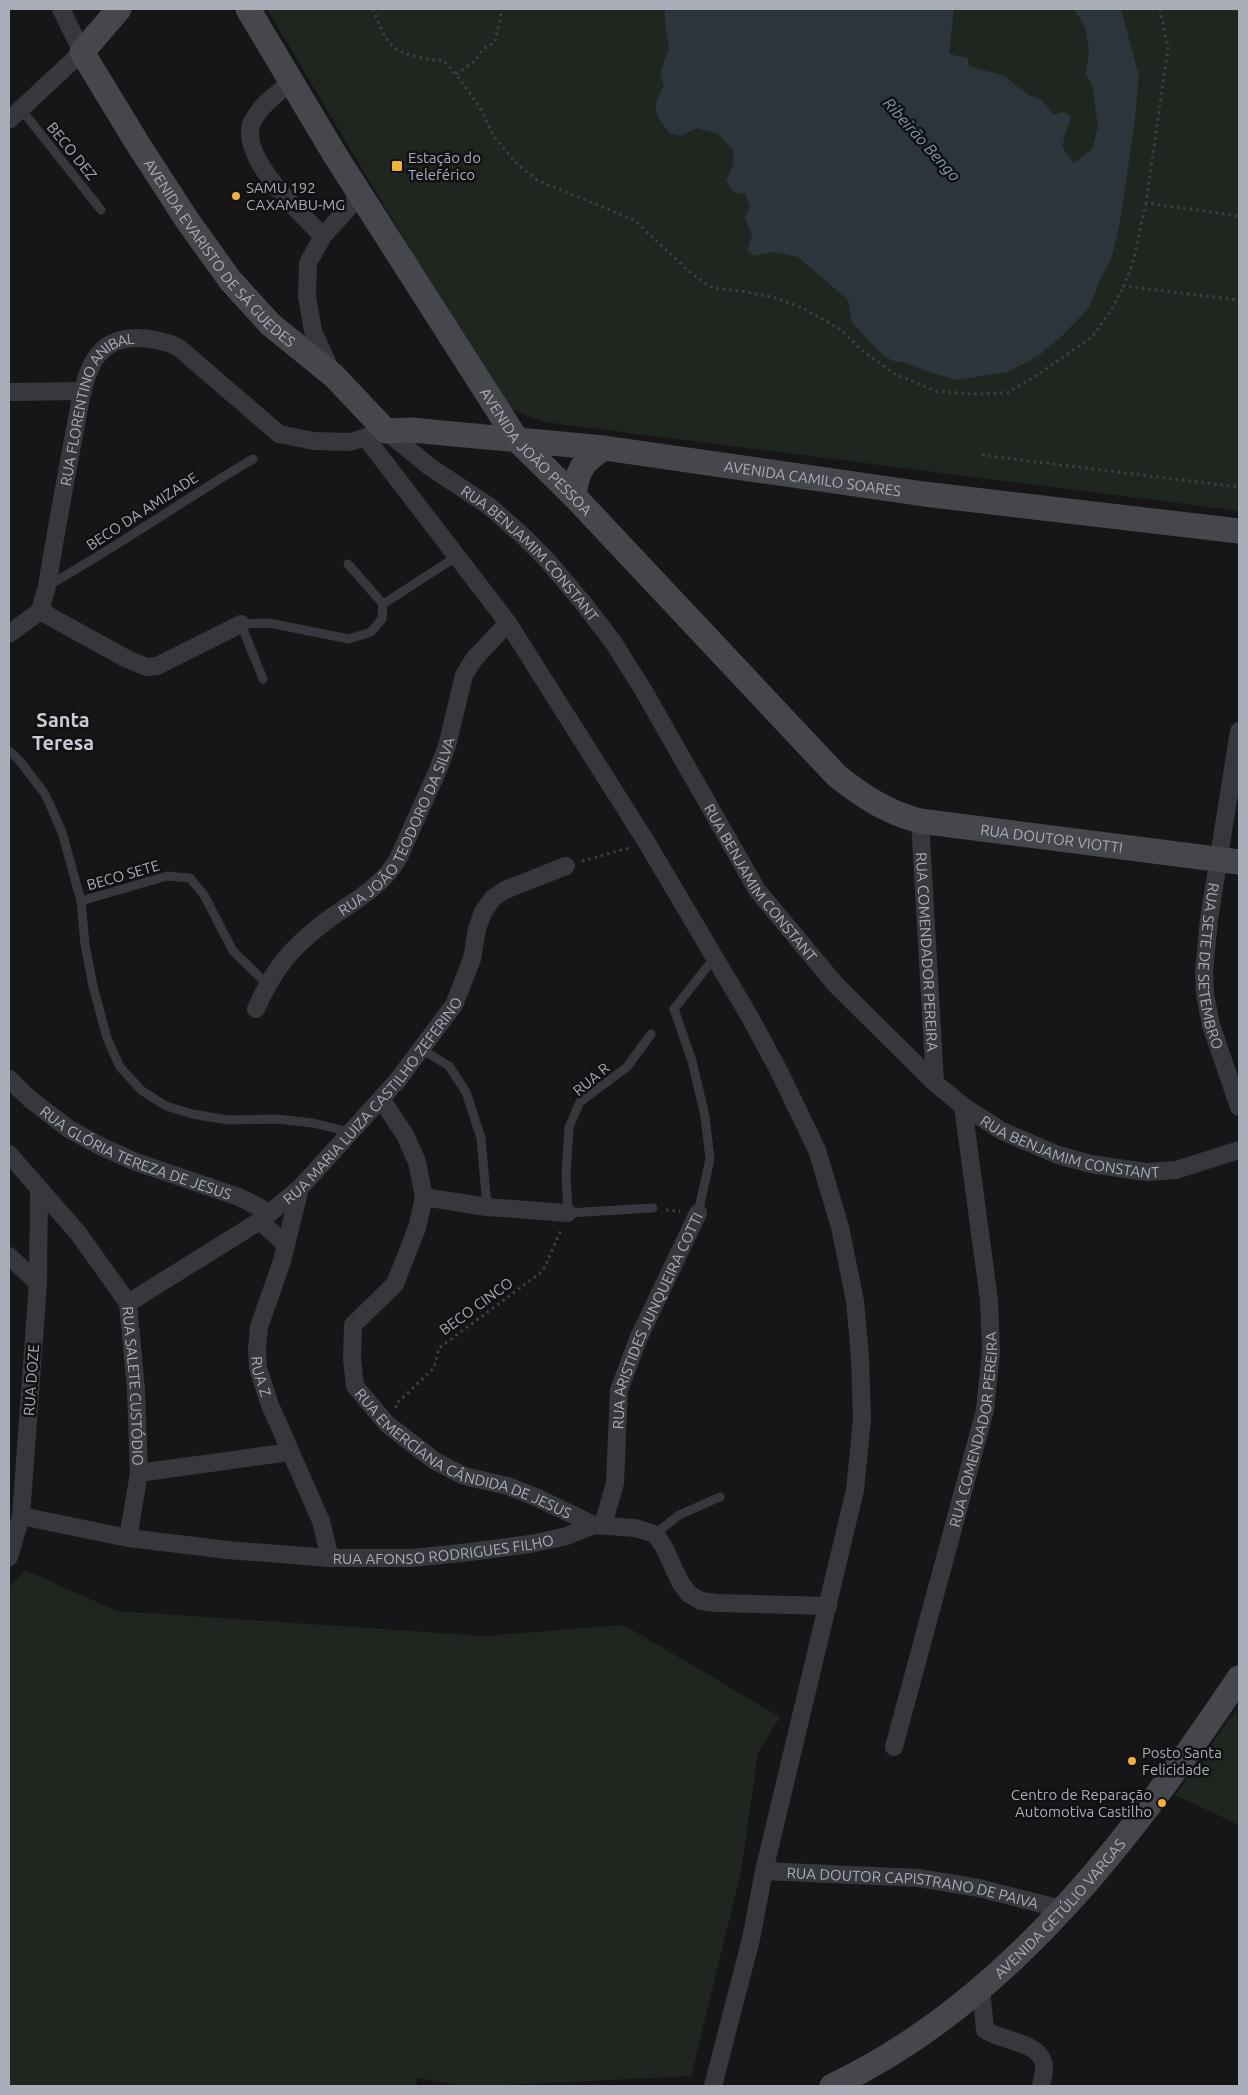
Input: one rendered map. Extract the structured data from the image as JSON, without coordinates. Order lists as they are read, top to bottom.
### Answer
{
  "streets": {
    "street": [
      "AVENIDA EVARISTO DE SÁ GUEDES",
      "RUA FLORENTINO ANIBAL",
      "AVENIDA JOÃO PESSOA",
      "AVENIDA CAMILO SOARES",
      "RUA BENJAMIM CONSTANT",
      "RUA JOÃO TEODORO DA SILVA",
      "RUA DOUTOR VIOTTI",
      "RUA COMENDADOR PEREIRA",
      "RUA SETE DE SETEMBRO",
      "RUA MARIA LUIZA CASTILHO ZEFERINO",
      "RUA GLÓRIA TEREZA DE JESUS",
      "RUA ARISTIDES JUNQUEIRA COTTI",
      "RUA Z",
      "RUA DOZE",
      "RUA SALETE CUSTÓDIO",
      "RUA EMERCÍANA CÂNDIDA DE JESUS",
      "RUA AFONSO RODRIGUES FILHO",
      "RUA DOUTOR CAPISTRANO DE PAIVA",
      "AVENIDA GETÚLIO VARGAS"
    ],
    "lane": [
      "BECO DEZ",
      "BECO DA AMIZADE",
      "BECO SETE",
      "RUA R"
    ],
    "path": ["BECO CINCO"]
  },
  "crossings": [
    ["AVENIDA EVARISTO DE SÁ GUEDES", "RUA FLORENTINO ANIBAL"],
    ["AVENIDA EVARISTO DE SÁ GUEDES", "AVENIDA CAMILO SOARES"],
    ["AVENIDA EVARISTO DE SÁ GUEDES", "RUA BENJAMIM CONSTANT"],
    ["RUA FLORENTINO ANIBAL", "AVENIDA CAMILO SOARES"],
    ["RUA FLORENTINO ANIBAL", "BECO DA AMIZADE"],
    ["RUA FLORENTINO ANIBAL", "RUA BENJAMIM CONSTANT"],
    ["AVENIDA JOÃO PESSOA", "AVENIDA CAMILO SOARES"],
    ["AVENIDA JOÃO PESSOA", "RUA DOUTOR VIOTTI"],
    ["AVENIDA CAMILO SOARES", "RUA BENJAMIM CONSTANT"],
    ["RUA BENJAMIM CONSTANT", "RUA COMENDADOR PEREIRA"],
    ["RUA JOÃO TEODORO DA SILVA", "BECO SETE"],
    ["RUA DOUTOR VIOTTI", "RUA COMENDADOR PEREIRA"],
    ["RUA DOUTOR VIOTTI", "RUA SETE DE SETEMBRO"],
    ["RUA R", "BECO CINCO"],
    ["RUA MARIA LUIZA CASTILHO ZEFERINO", "RUA GLÓRIA TEREZA DE JESUS"],
    ["RUA MARIA LUIZA CASTILHO ZEFERINO", "RUA Z"],
    ["RUA MARIA LUIZA CASTILHO ZEFERINO", "RUA SALETE CUSTÓDIO"],
    ["RUA MARIA LUIZA CASTILHO ZEFERINO", "RUA EMERCÍANA CÂNDIDA DE JESUS"],
    ["RUA GLÓRIA TEREZA DE JESUS", "RUA Z"],
    ["BECO CINCO", "RUA EMERCÍANA CÂNDIDA DE JESUS"],
    ["RUA ARISTIDES JUNQUEIRA COTTI", "RUA EMERCÍANA CÂNDIDA DE JESUS"],
    ["RUA ARISTIDES JUNQUEIRA COTTI", "RUA AFONSO RODRIGUES FILHO"],
    ["RUA Z", "RUA AFONSO RODRIGUES FILHO"],
    ["RUA DOZE", "RUA SALETE CUSTÓDIO"],
    ["RUA DOZE", "RUA AFONSO RODRIGUES FILHO"],
    ["RUA SALETE CUSTÓDIO", "RUA AFONSO RODRIGUES FILHO"],
    ["RUA EMERCÍANA CÂNDIDA DE JESUS", "RUA AFONSO RODRIGUES FILHO"],
    ["RUA DOUTOR CAPISTRANO DE PAIVA", "AVENIDA GETÚLIO VARGAS"]
  ],
  "districts": ["Santa Teresa"],
  "water": ["Ribeirão Bengo"],
  "places": {
    "transit": ["Estação do Teleférico"],
    "other": ["SAMU 192 CAXAMBU-MG", "Posto Santa Felicidade", "Centro de Reparação Automotiva Castilho"]
  }
}
